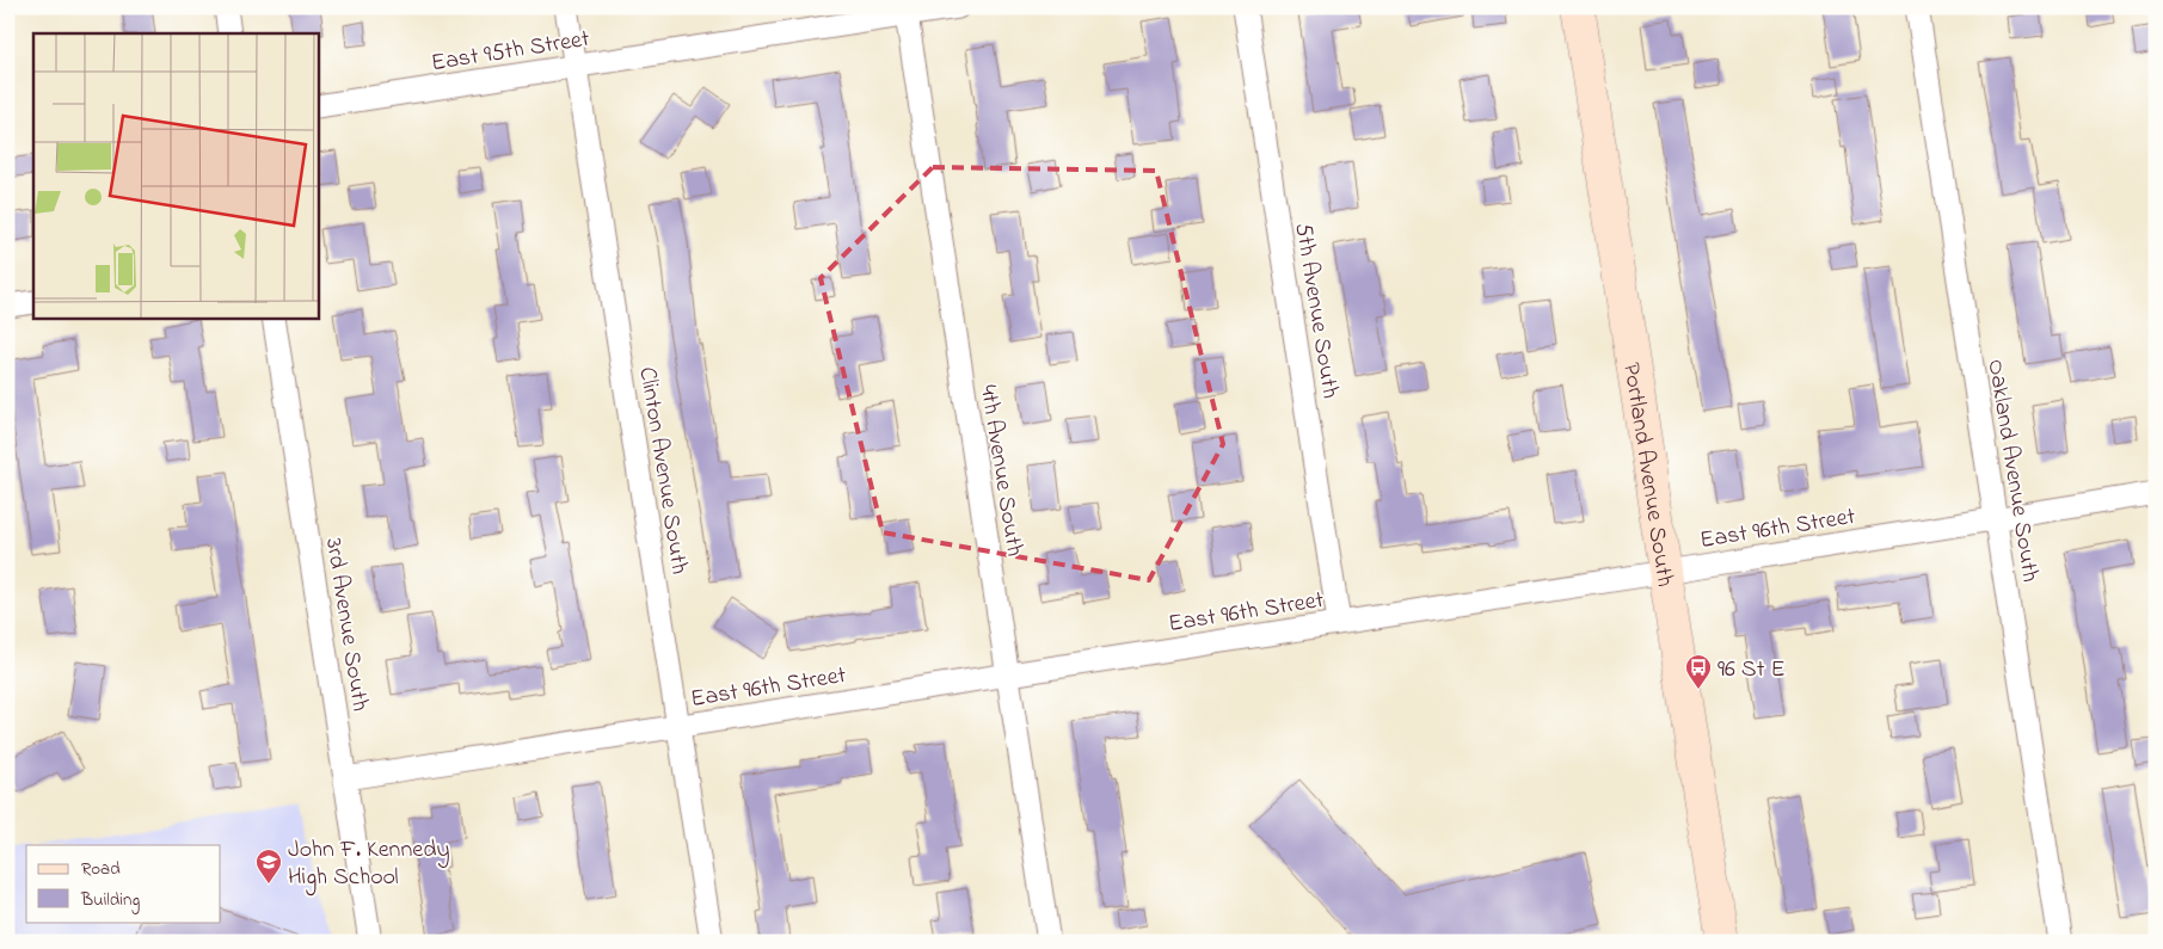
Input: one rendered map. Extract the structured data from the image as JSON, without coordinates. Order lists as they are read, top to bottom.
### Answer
{
  "streets": {
    "main road": ["Portland Avenue South"],
    "street": [
      "East 95th Street",
      "5th Avenue South",
      "Clinton Avenue South",
      "4th Avenue South",
      "Oakland Avenue South",
      "East 96th Street",
      "3rd Avenue South"
    ]
  },
  "crossings": [
    ["East 95th Street", "Clinton Avenue South"],
    ["East 95th Street", "4th Avenue South"],
    ["5th Avenue South", "East 96th Street"],
    ["Clinton Avenue South", "East 96th Street"],
    ["4th Avenue South", "East 96th Street"],
    ["Oakland Avenue South", "East 96th Street"],
    ["Portland Avenue South", "East 96th Street"],
    ["East 96th Street", "3rd Avenue South"]
  ],
  "places": {
    "bus stop": ["96 St E"],
    "school or university": ["John F. Kennedy High School"]
  },
  "legend": ["Road", "Building"]
}
